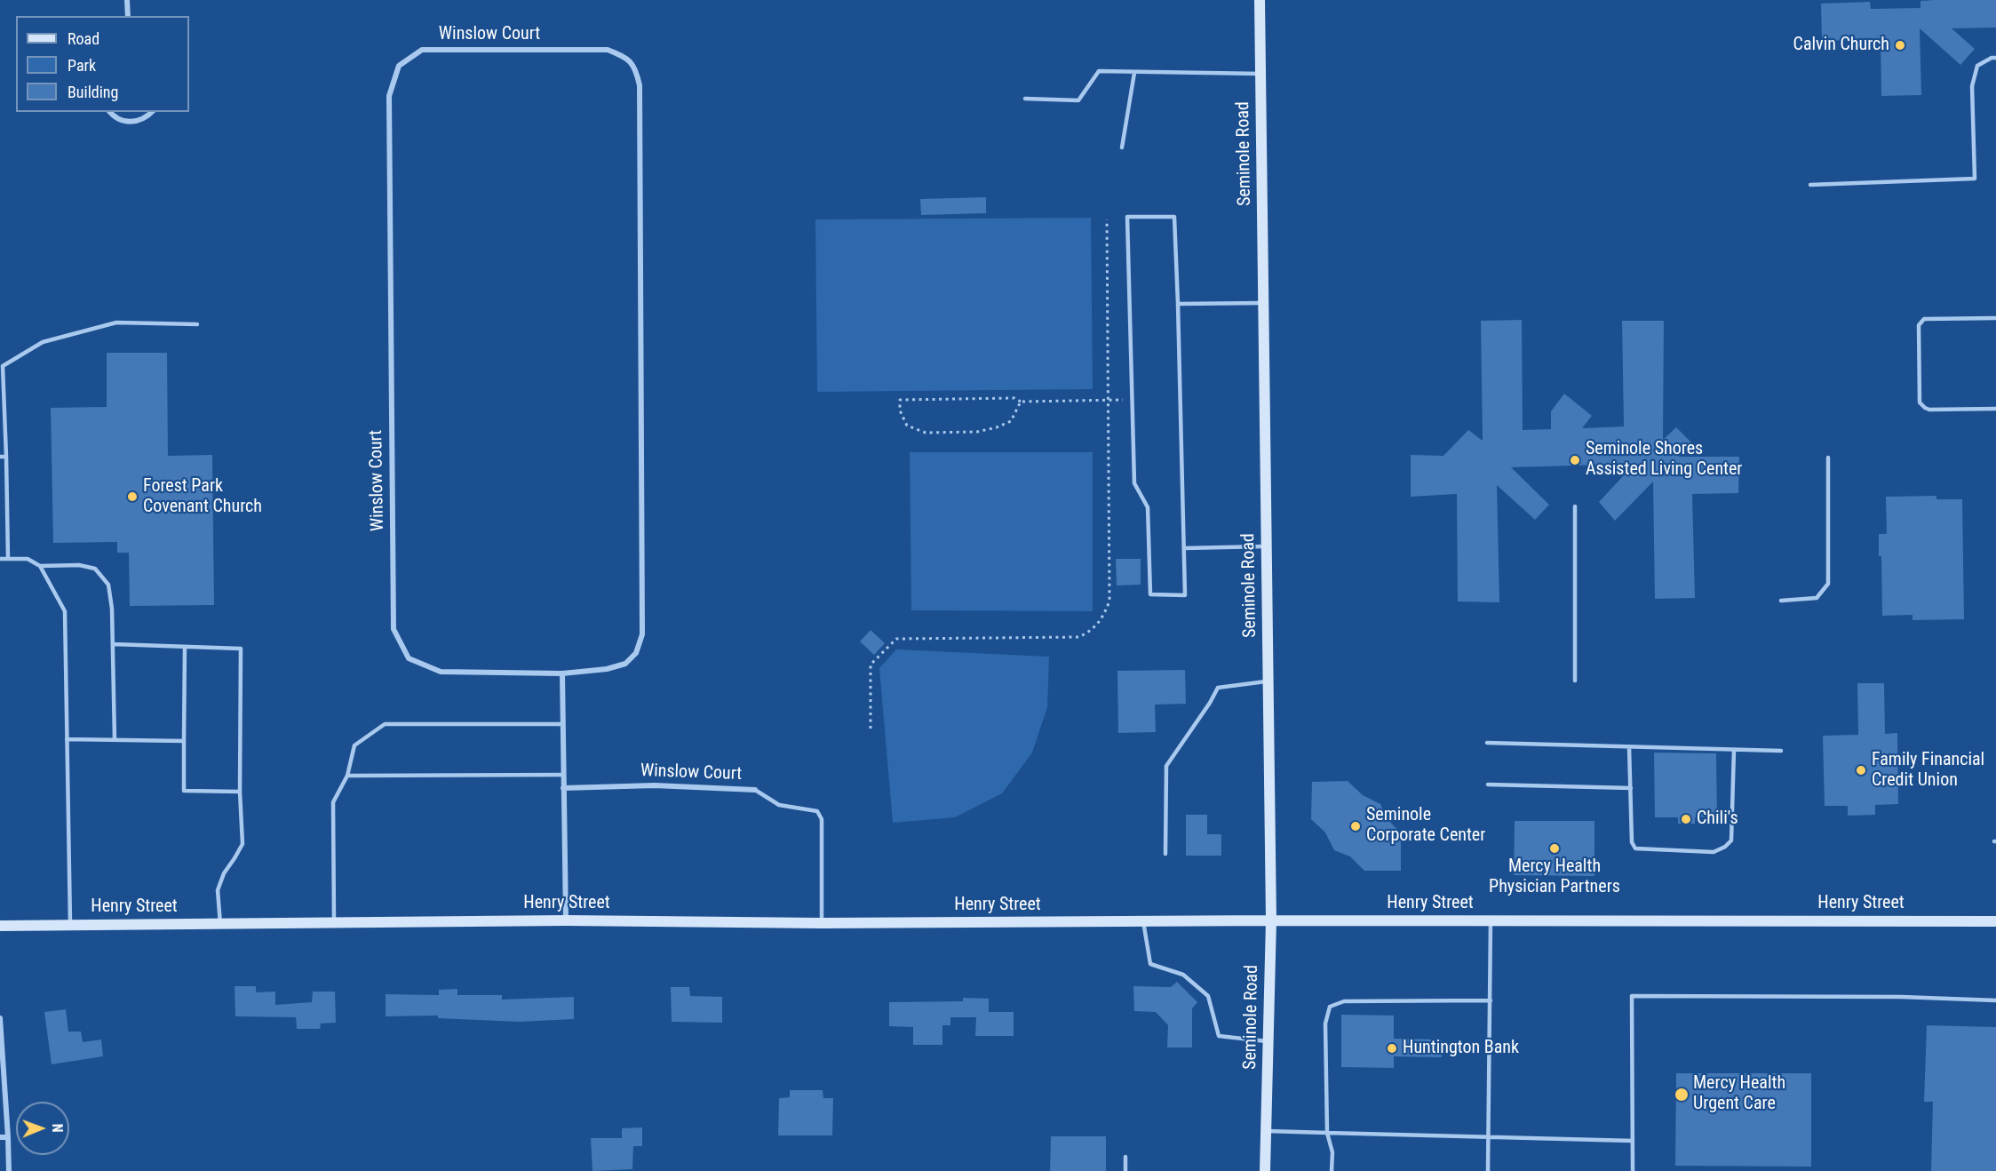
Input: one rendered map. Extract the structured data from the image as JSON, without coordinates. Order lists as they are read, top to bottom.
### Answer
{
  "streets": {
    "street": ["Winslow Court", "Seminole Road", "Henry Street"]
  },
  "crossings": [
    ["Seminole Road", "Henry Street"]
  ],
  "places": [
    "Calvin Church",
    "Seminole Shores Assisted Living Center",
    "Forest Park Covenant Church",
    "Family Financial Credit Union",
    "Chili's",
    "Seminole Corporate Center",
    "Mercy Health Physician Partners",
    "Huntington Bank",
    "Mercy Health Urgent Care"
  ],
  "legend": ["Road", "Park", "Building"],
  "north": "right"
}
